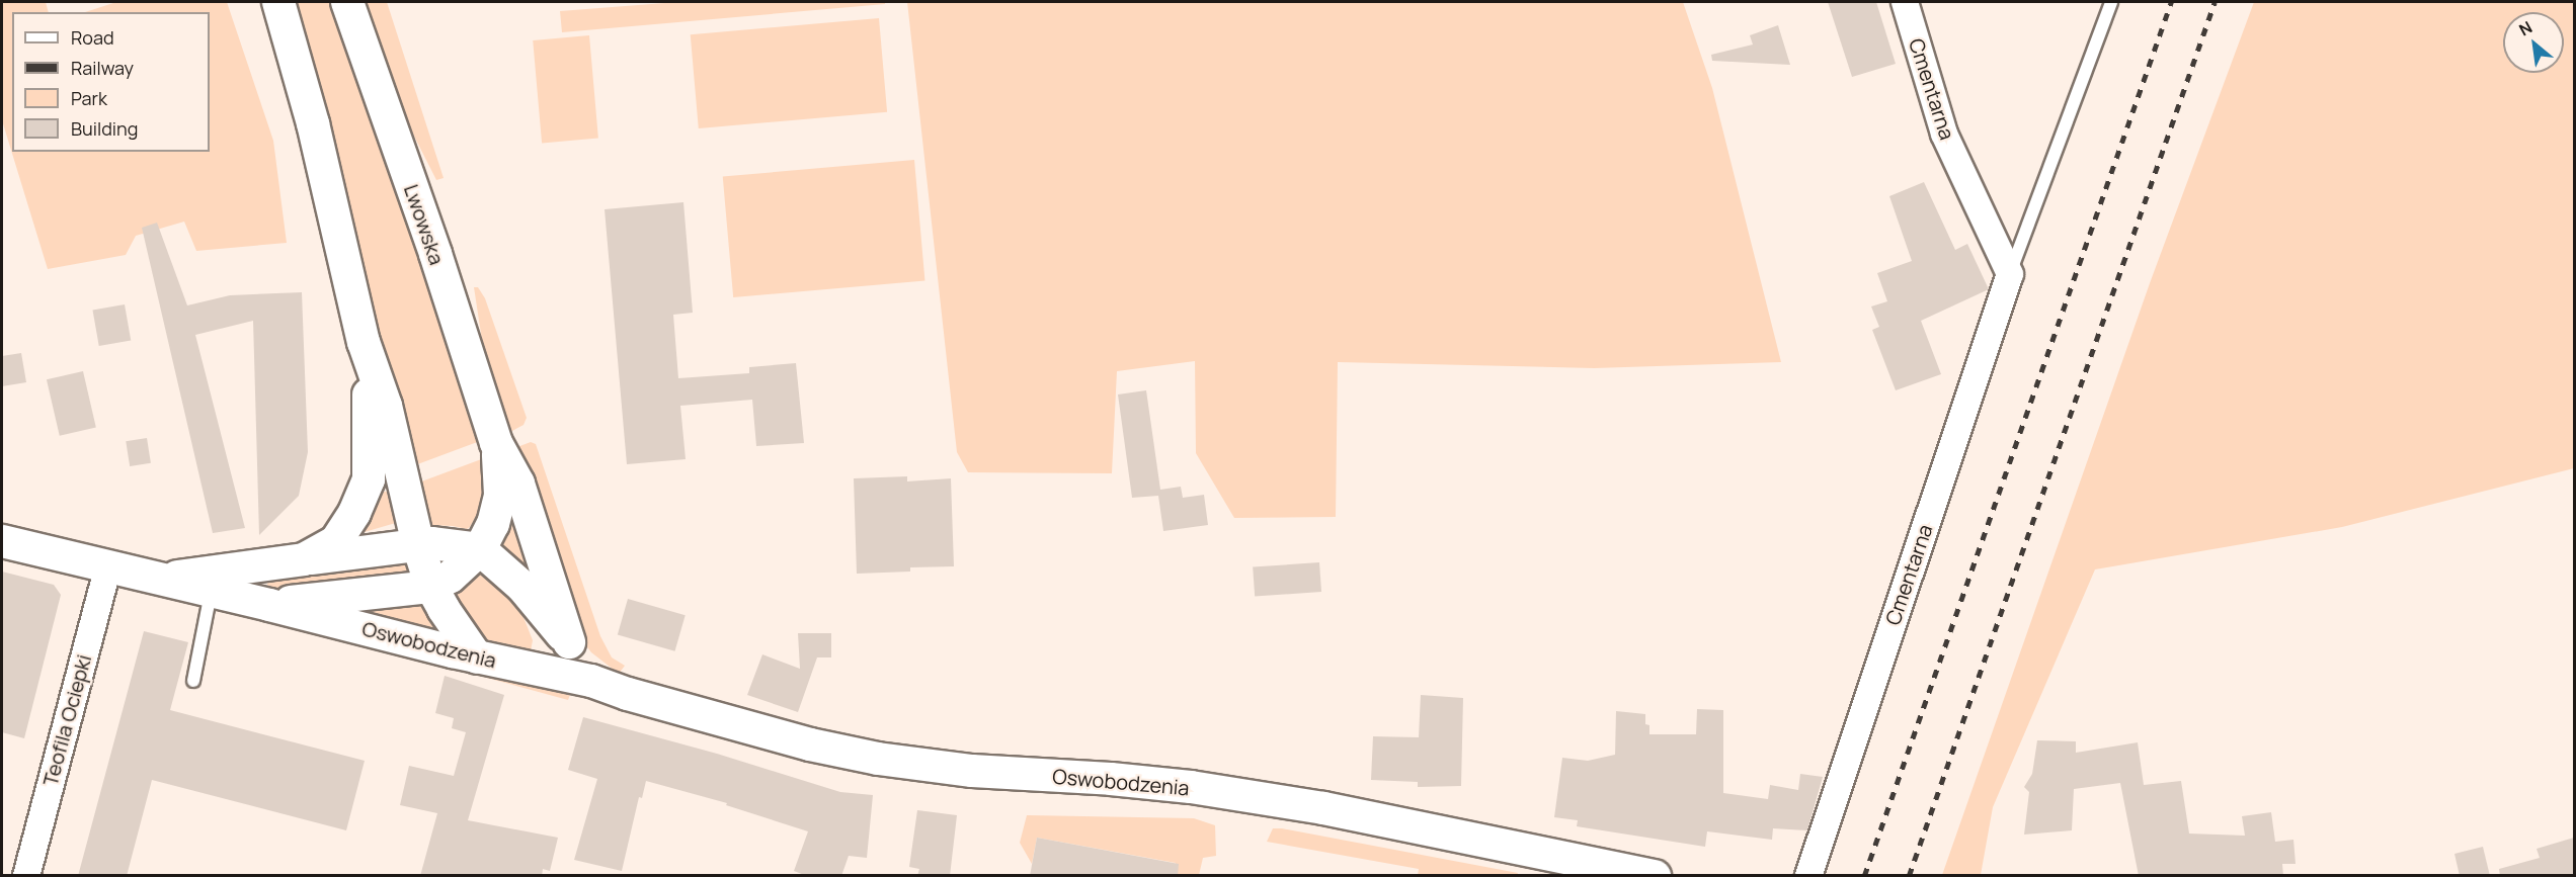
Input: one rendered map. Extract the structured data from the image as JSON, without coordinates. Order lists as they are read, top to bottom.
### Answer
{
  "streets": {
    "street": [
      "Cmentarna",
      "Lwowska",
      "Oswobodzenia",
      "Teofila Ociepki"
    ]
  },
  "crossings": [
    ["Lwowska", "Oswobodzenia"],
    ["Oswobodzenia", "Teofila Ociepki"]
  ],
  "legend": [
    "Road",
    "Railway",
    "Park",
    "Building"
  ],
  "north": "top left"
}
